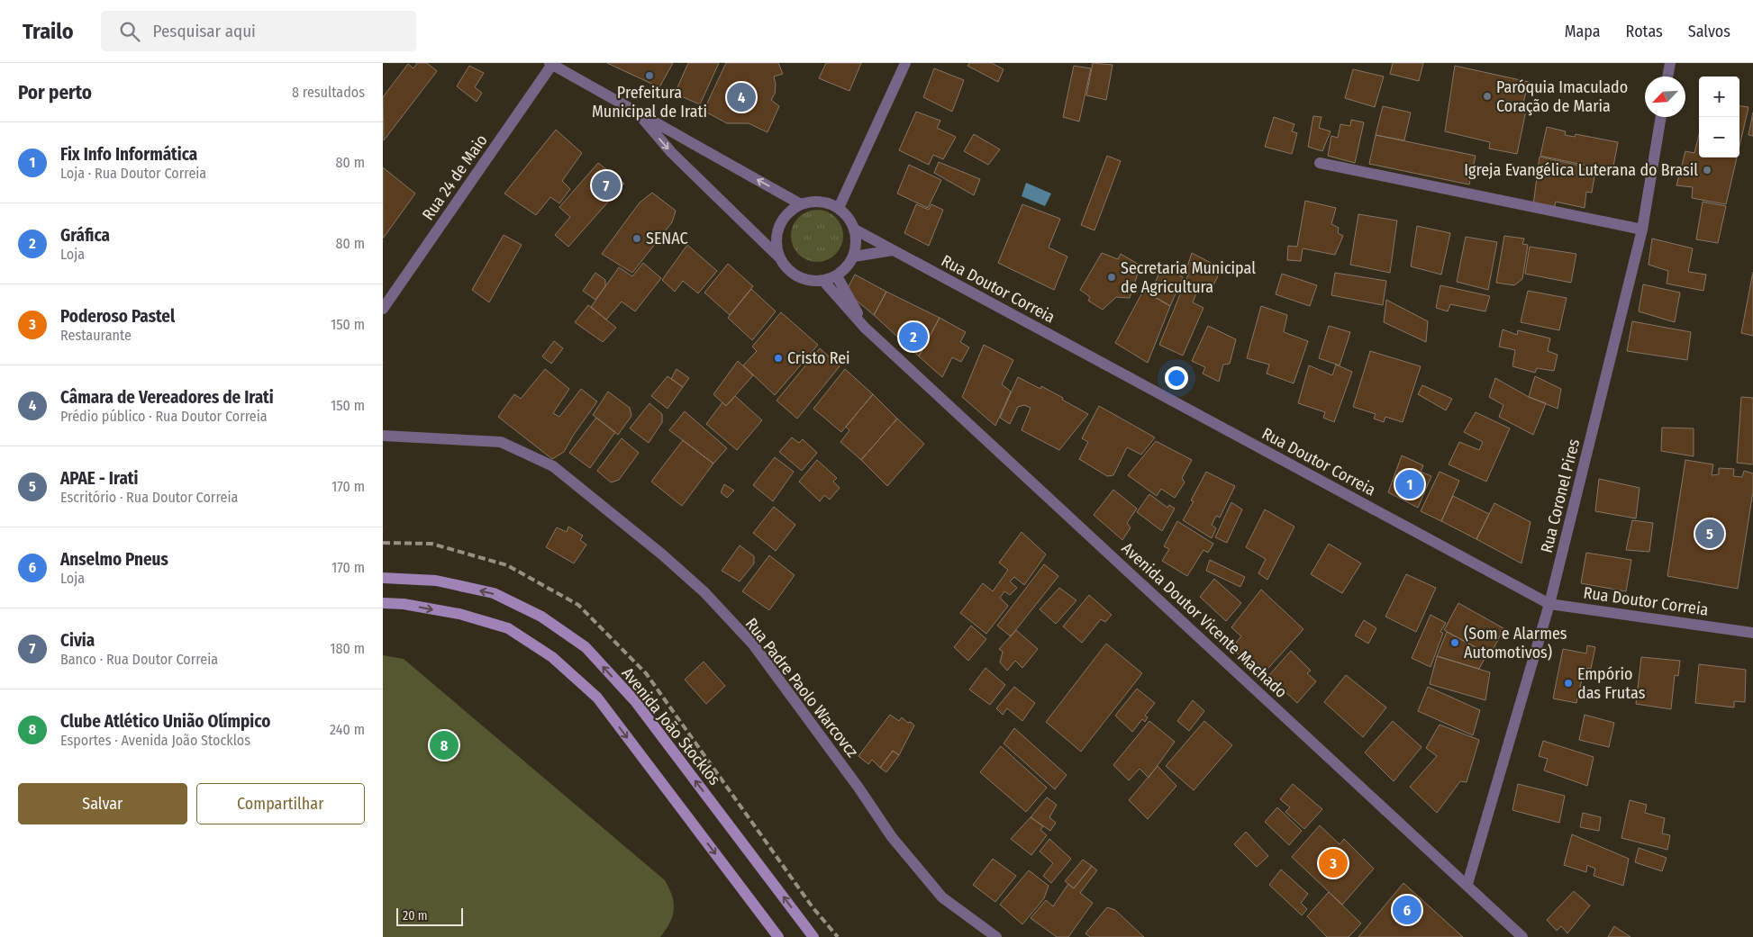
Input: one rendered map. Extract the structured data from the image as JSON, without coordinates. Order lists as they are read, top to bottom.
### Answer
{
  "streets": {
    "main road": ["Avenida João Stocklos"],
    "street": [
      "Rua 24 de Maio",
      "Rua Doutor Correia",
      "Rua Coronel Pires",
      "Avenida Doutor Vicente Machado",
      "Rua Padre Paolo Warcovcz"
    ]
  },
  "crossings": [
    ["Rua Doutor Correia", "Rua Coronel Pires"],
    ["Rua Coronel Pires", "Avenida Doutor Vicente Machado"]
  ],
  "places": [
    "Prefeitura Municipal de Irati",
    "Paróquia Imaculado Coração de Maria",
    "Igreja Evangélica Luterana do Brasil",
    "SENAC",
    "Secretaria Municipal de Agricultura",
    "Cristo Rei",
    "(Som e Alarmes Automotivos)",
    "Empório das Frutas"
  ],
  "scale_bar": "20 m",
  "north": "bottom left",
  "page": {
    "header": "Trailo",
    "search": "Pesquisar aqui",
    "nav": ["Mapa", "Rotas", "Salvos"],
    "heading": ["Por perto", "8 resultados"],
    "map_buttons": ["+", "−"],
    "pins": [
      "4",
      "7",
      "2",
      "1",
      "5",
      "8",
      "3",
      "6"
    ],
    "list": [
      {
        "mark": "1",
        "name": "Fix Info Informática",
        "note": "Loja · Rua Doutor Correia",
        "value": "80 m"
      },
      {
        "mark": "2",
        "name": "Gráfica",
        "note": "Loja",
        "value": "80 m"
      },
      {
        "mark": "3",
        "name": "Poderoso Pastel",
        "note": "Restaurante",
        "value": "150 m"
      },
      {
        "mark": "4",
        "name": "Câmara de Vereadores de Irati",
        "note": "Prédio público · Rua Doutor Correia",
        "value": "150 m"
      },
      {
        "mark": "5",
        "name": "APAE - Irati",
        "note": "Escritório · Rua Doutor Correia",
        "value": "170 m"
      },
      {
        "mark": "6",
        "name": "Anselmo Pneus",
        "note": "Loja",
        "value": "170 m"
      },
      {
        "mark": "7",
        "name": "Civia",
        "note": "Banco · Rua Doutor Correia",
        "value": "180 m"
      },
      {
        "mark": "8",
        "name": "Clube Atlético União Olímpico",
        "note": "Esportes · Avenida João Stocklos",
        "value": "240 m"
      }
    ],
    "buttons": ["Salvar", "Compartilhar"],
    "scale": "20 m"
  }
}
